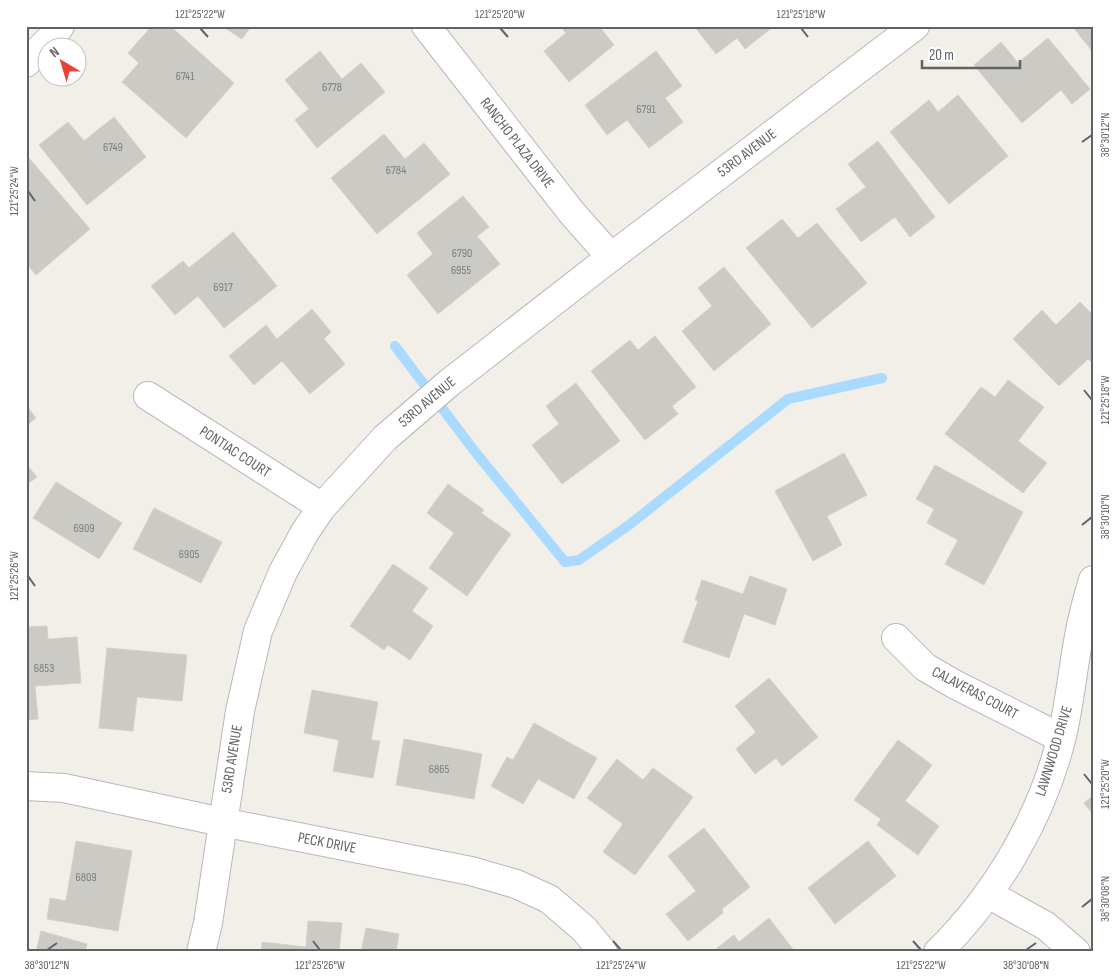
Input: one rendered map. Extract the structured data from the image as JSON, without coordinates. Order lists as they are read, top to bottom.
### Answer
{
  "streets": {
    "street": [
      "RANCHO PLAZA DRIVE",
      "53RD AVENUE",
      "PONTIAC COURT",
      "CALAVERAS COURT",
      "LAWNWOOD DRIVE",
      "PECK DRIVE"
    ]
  },
  "crossings": [
    ["RANCHO PLAZA DRIVE", "53RD AVENUE"],
    ["53RD AVENUE", "PONTIAC COURT"],
    ["53RD AVENUE", "PECK DRIVE"],
    ["CALAVERAS COURT", "LAWNWOOD DRIVE"]
  ],
  "house_numbers": [
    "6741",
    "6778",
    "6791",
    "6749",
    "6784",
    "6790",
    "6955",
    "6917",
    "6909",
    "6905",
    "6853",
    "6865",
    "6809"
  ],
  "scale_bar": "20 m",
  "north": "top left",
  "coordinates": [
    "121°25'22\"W",
    "121°25'20\"W",
    "121°25'18\"W",
    "38°30'12\"N",
    "121°25'24\"W",
    "38°30'10\"N",
    "121°25'26\"W",
    "38°30'08\"N"
  ]
}
